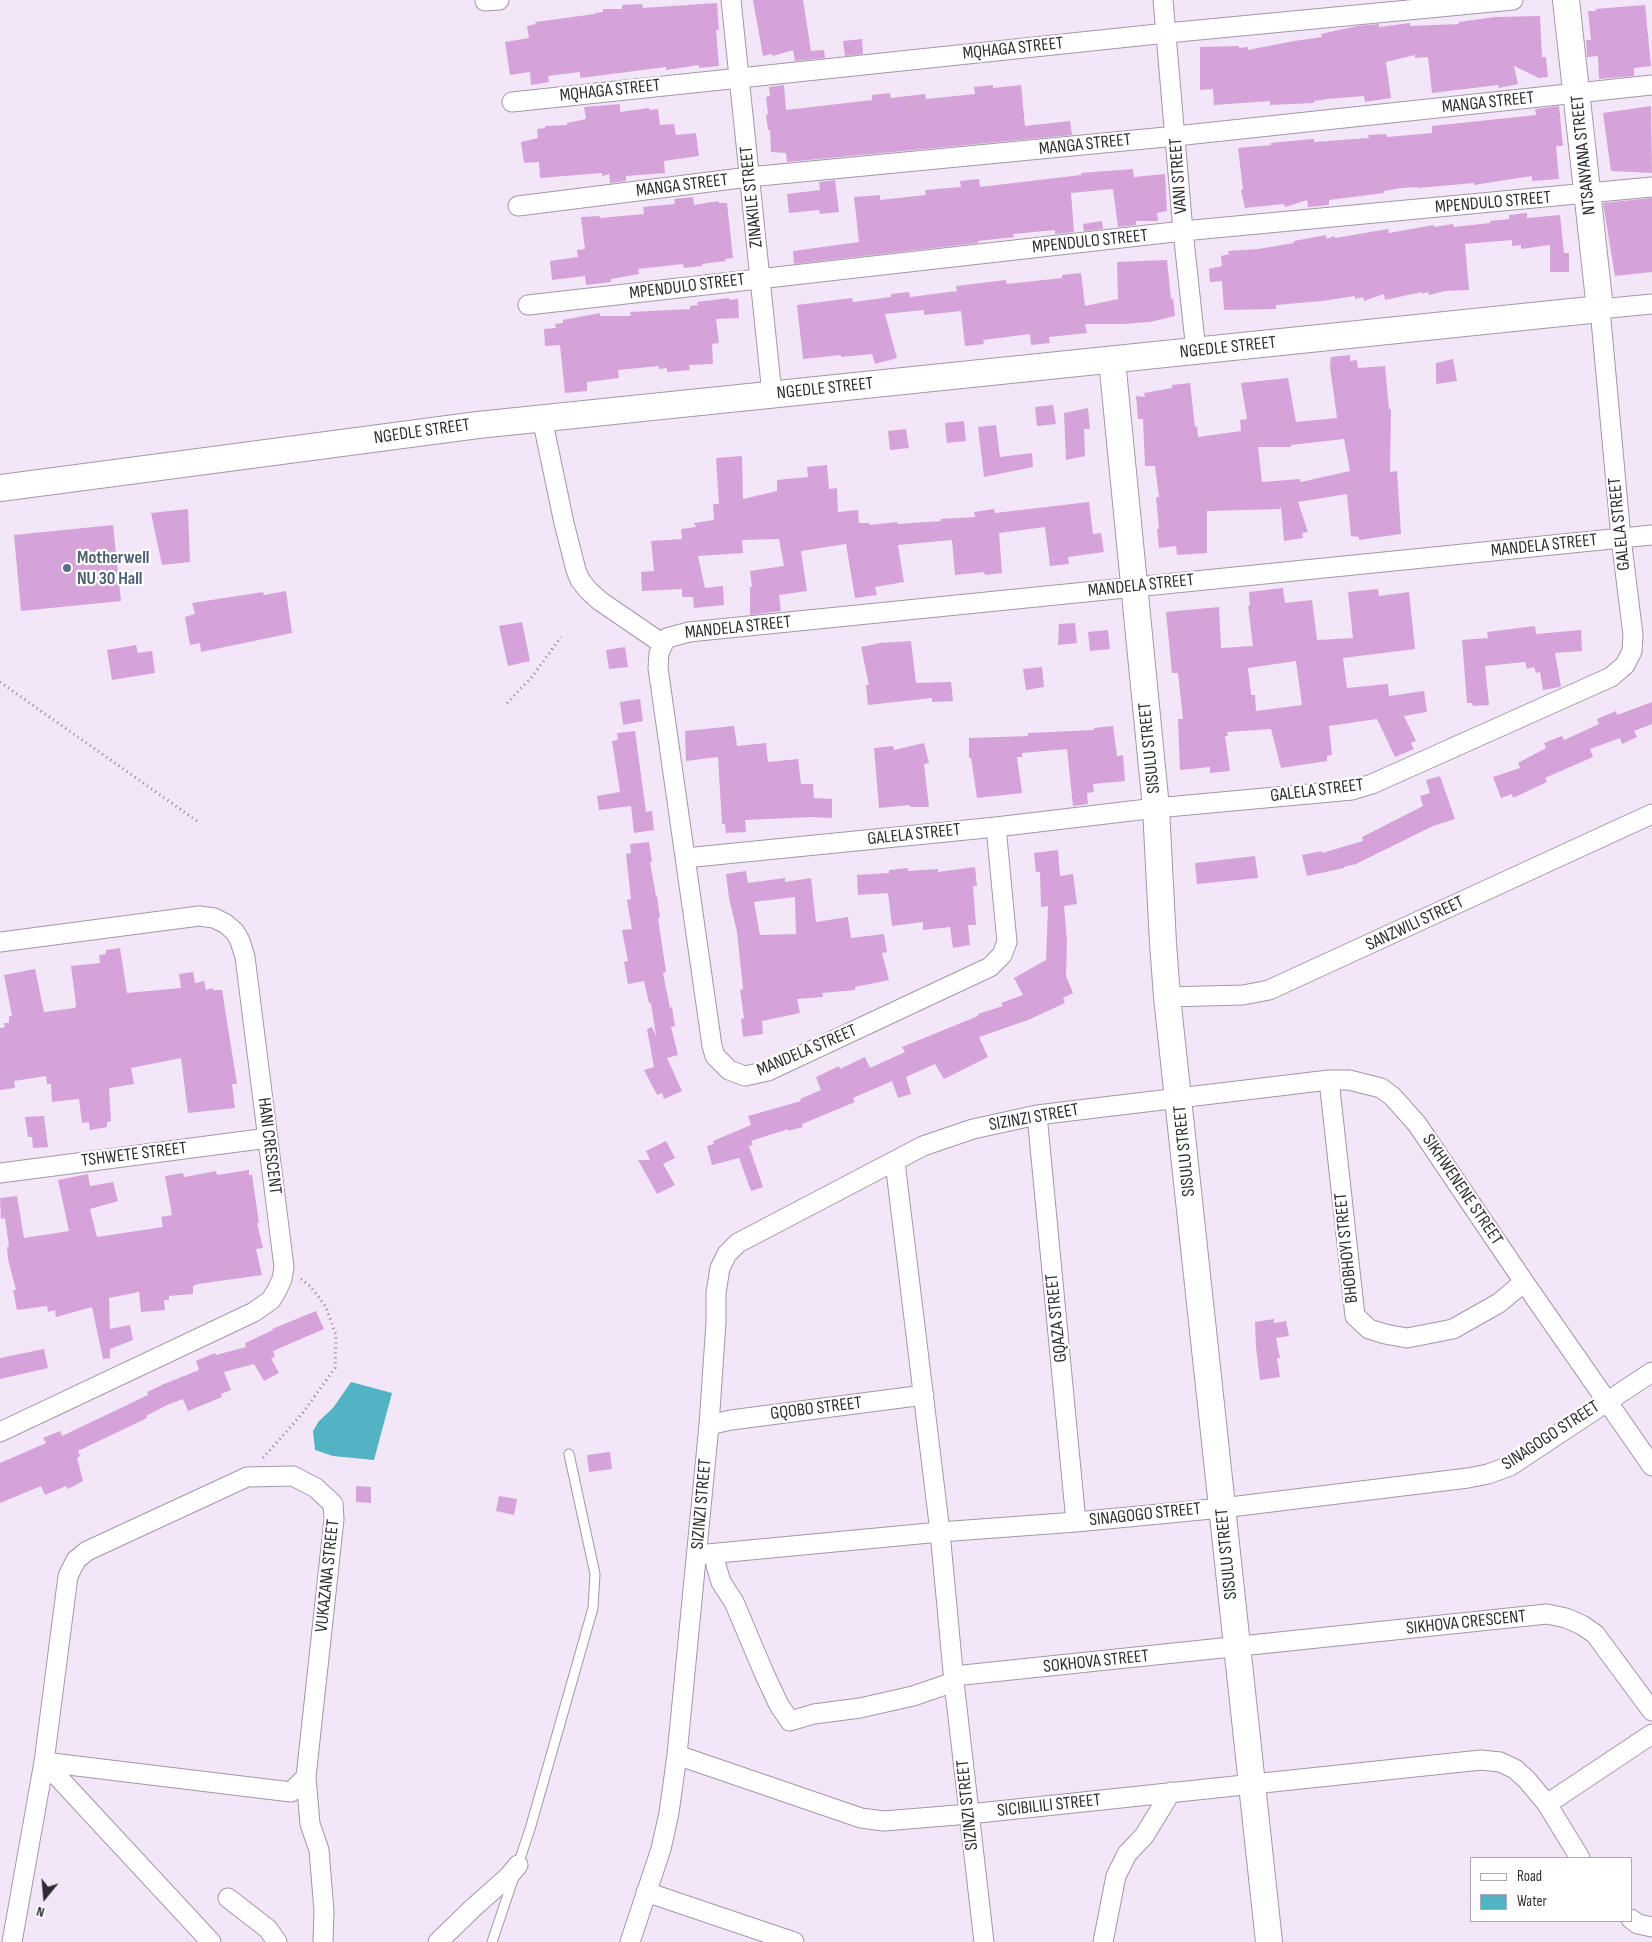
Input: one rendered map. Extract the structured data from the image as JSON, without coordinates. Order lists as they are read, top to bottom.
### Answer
{
  "streets": {
    "street": [
      "MQHAGA STREET",
      "MANGA STREET",
      "NTSANYANA STREET",
      "VANI STREET",
      "ZINAKILE STREET",
      "MPENDULO STREET",
      "NGEDLE STREET",
      "GALELA STREET",
      "MANDELA STREET",
      "SISULU STREET",
      "SANZWILI STREET",
      "SIZINZI STREET",
      "HANI CRESCENT",
      "TSHWETE STREET",
      "SIKHWENENE STREET",
      "BHOBHOYI STREET",
      "GQAZA STREET",
      "GQOBO STREET",
      "SINAGOGO STREET",
      "VUKAZANA STREET",
      "SIKHOVA CRESCENT",
      "SOKHOVA STREET",
      "SICIBILILI STREET"
    ]
  },
  "crossings": [
    ["MQHAGA STREET", "VANI STREET"],
    ["MQHAGA STREET", "ZINAKILE STREET"],
    ["MANGA STREET", "NTSANYANA STREET"],
    ["MANGA STREET", "VANI STREET"],
    ["MANGA STREET", "ZINAKILE STREET"],
    ["NTSANYANA STREET", "MPENDULO STREET"],
    ["NTSANYANA STREET", "NGEDLE STREET"],
    ["NTSANYANA STREET", "GALELA STREET"],
    ["VANI STREET", "MPENDULO STREET"],
    ["VANI STREET", "NGEDLE STREET"],
    ["ZINAKILE STREET", "MPENDULO STREET"],
    ["ZINAKILE STREET", "NGEDLE STREET"],
    ["NGEDLE STREET", "GALELA STREET"],
    ["NGEDLE STREET", "SISULU STREET"],
    ["GALELA STREET", "MANDELA STREET"],
    ["GALELA STREET", "SISULU STREET"],
    ["MANDELA STREET", "SISULU STREET"],
    ["SISULU STREET", "SANZWILI STREET"],
    ["SISULU STREET", "SIZINZI STREET"],
    ["SISULU STREET", "SIKHWENENE STREET"],
    ["SISULU STREET", "SINAGOGO STREET"],
    ["SISULU STREET", "SIKHOVA CRESCENT"],
    ["SISULU STREET", "SOKHOVA STREET"],
    ["SISULU STREET", "SICIBILILI STREET"],
    ["SIZINZI STREET", "SIKHWENENE STREET"],
    ["SIZINZI STREET", "GQAZA STREET"],
    ["SIZINZI STREET", "GQOBO STREET"],
    ["SIZINZI STREET", "SINAGOGO STREET"],
    ["SIZINZI STREET", "SOKHOVA STREET"],
    ["SIZINZI STREET", "SICIBILILI STREET"],
    ["HANI CRESCENT", "TSHWETE STREET"],
    ["SIKHWENENE STREET", "BHOBHOYI STREET"],
    ["SIKHWENENE STREET", "SINAGOGO STREET"],
    ["GQAZA STREET", "SINAGOGO STREET"],
    ["SIKHOVA CRESCENT", "SOKHOVA STREET"]
  ],
  "places": ["Motherwell NU 30 Hall"],
  "legend": ["Road", "Water"],
  "north": "bottom"
}
